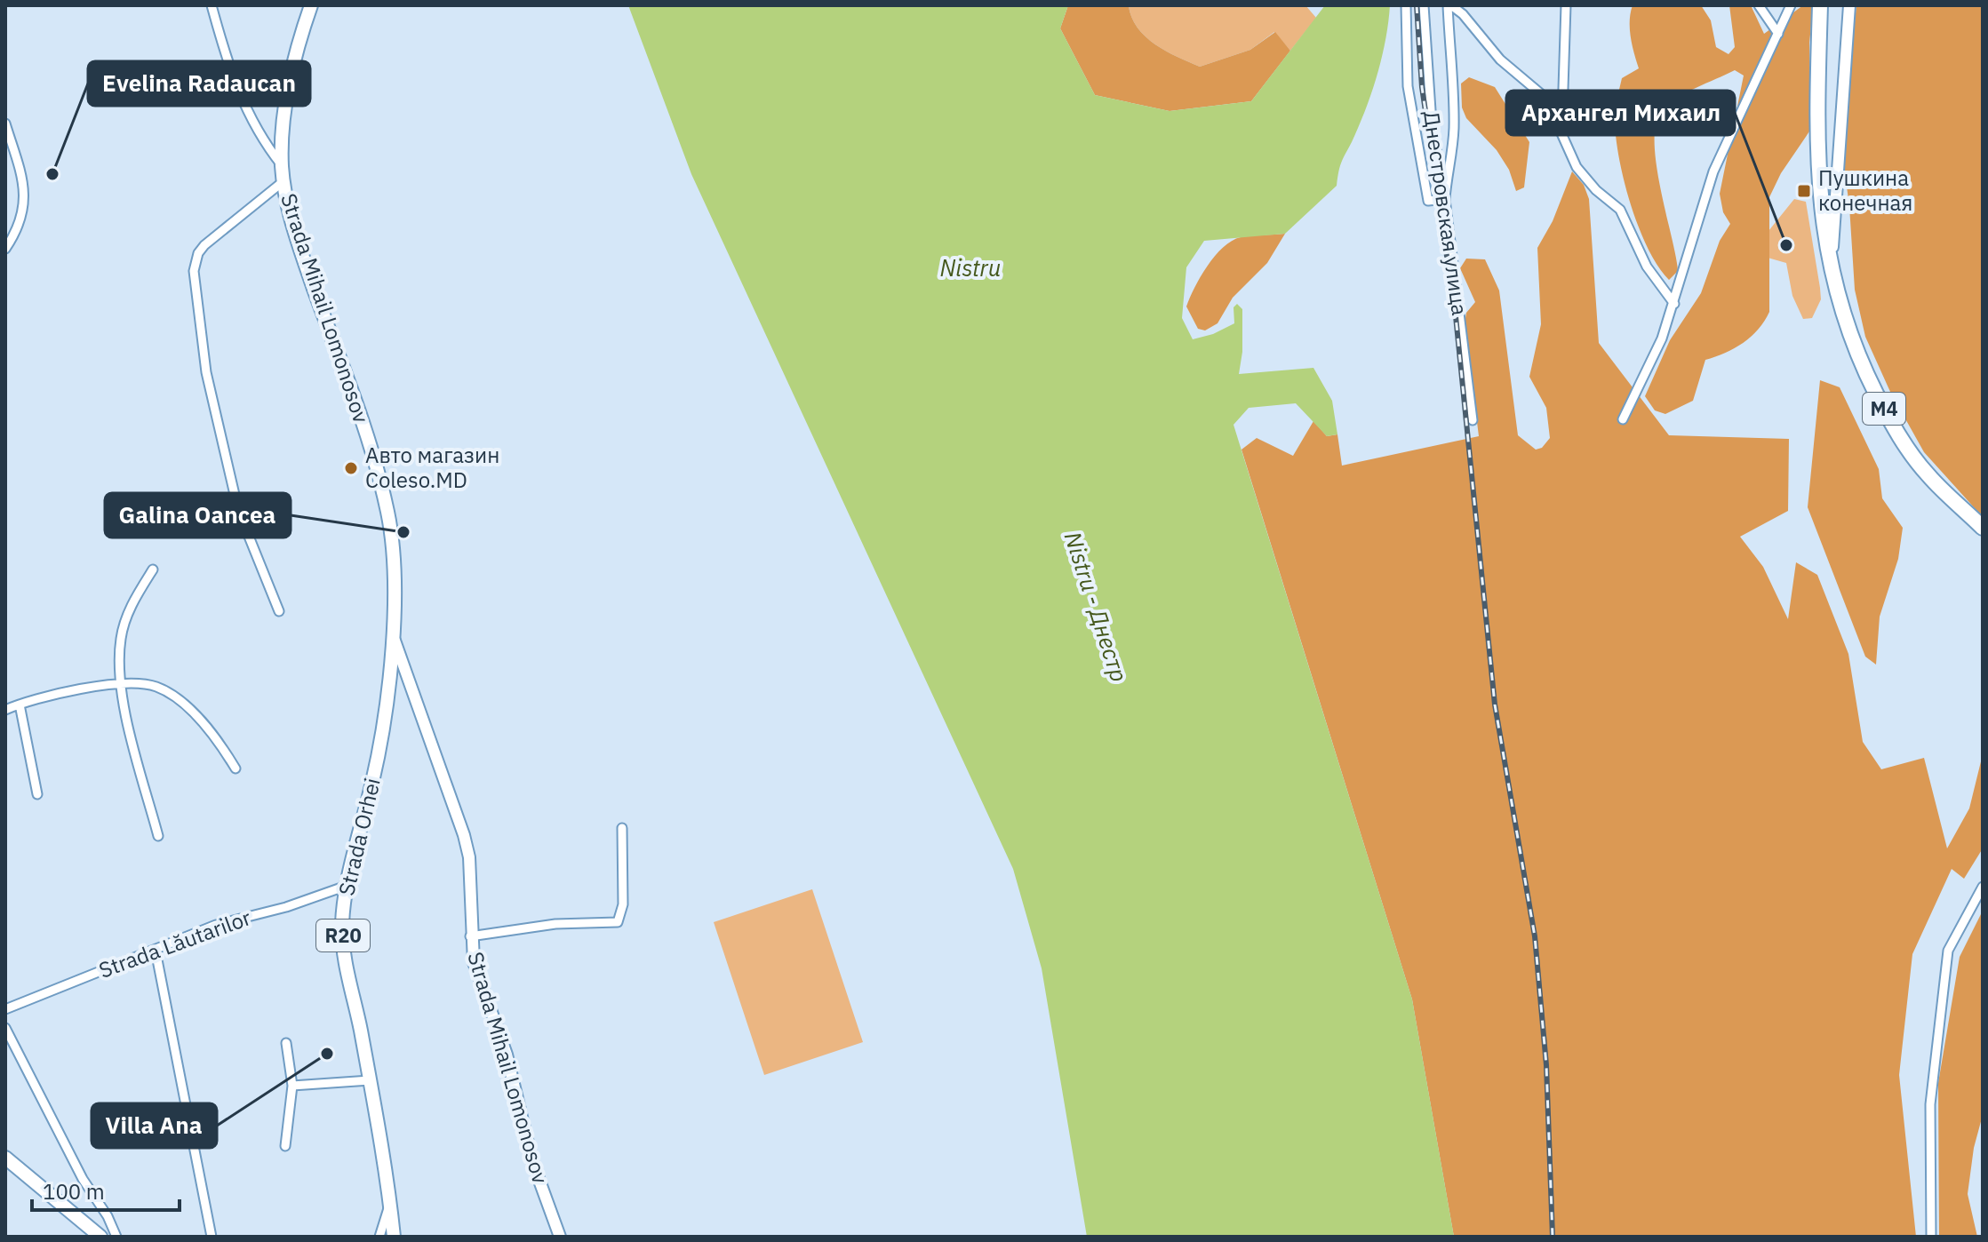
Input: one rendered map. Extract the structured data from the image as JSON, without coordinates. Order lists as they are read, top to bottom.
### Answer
{
  "streets": {
    "highway": ["M4"],
    "main road": ["Strada Mihail Lomonosov", "Strada Orhei", "R20"],
    "street": ["Днестровская улица", "Strada Lăutarilor"]
  },
  "crossings": [
    ["Strada Mihail Lomonosov", "Strada Orhei"],
    ["Strada Mihail Lomonosov", "R20"],
    ["Strada Orhei", "Strada Lăutarilor"]
  ],
  "water": ["Nistru", "Nistru - Днестр"],
  "places": {
    "other": [
      "Evelina Radaucan",
      "Архангел Михаил",
      "Авто магазин Coleso.MD",
      "Galina Oancea",
      "Villa Ana"
    ],
    "transit": ["Пушкина конечная"]
  },
  "scale_bar": "100 m"
}
